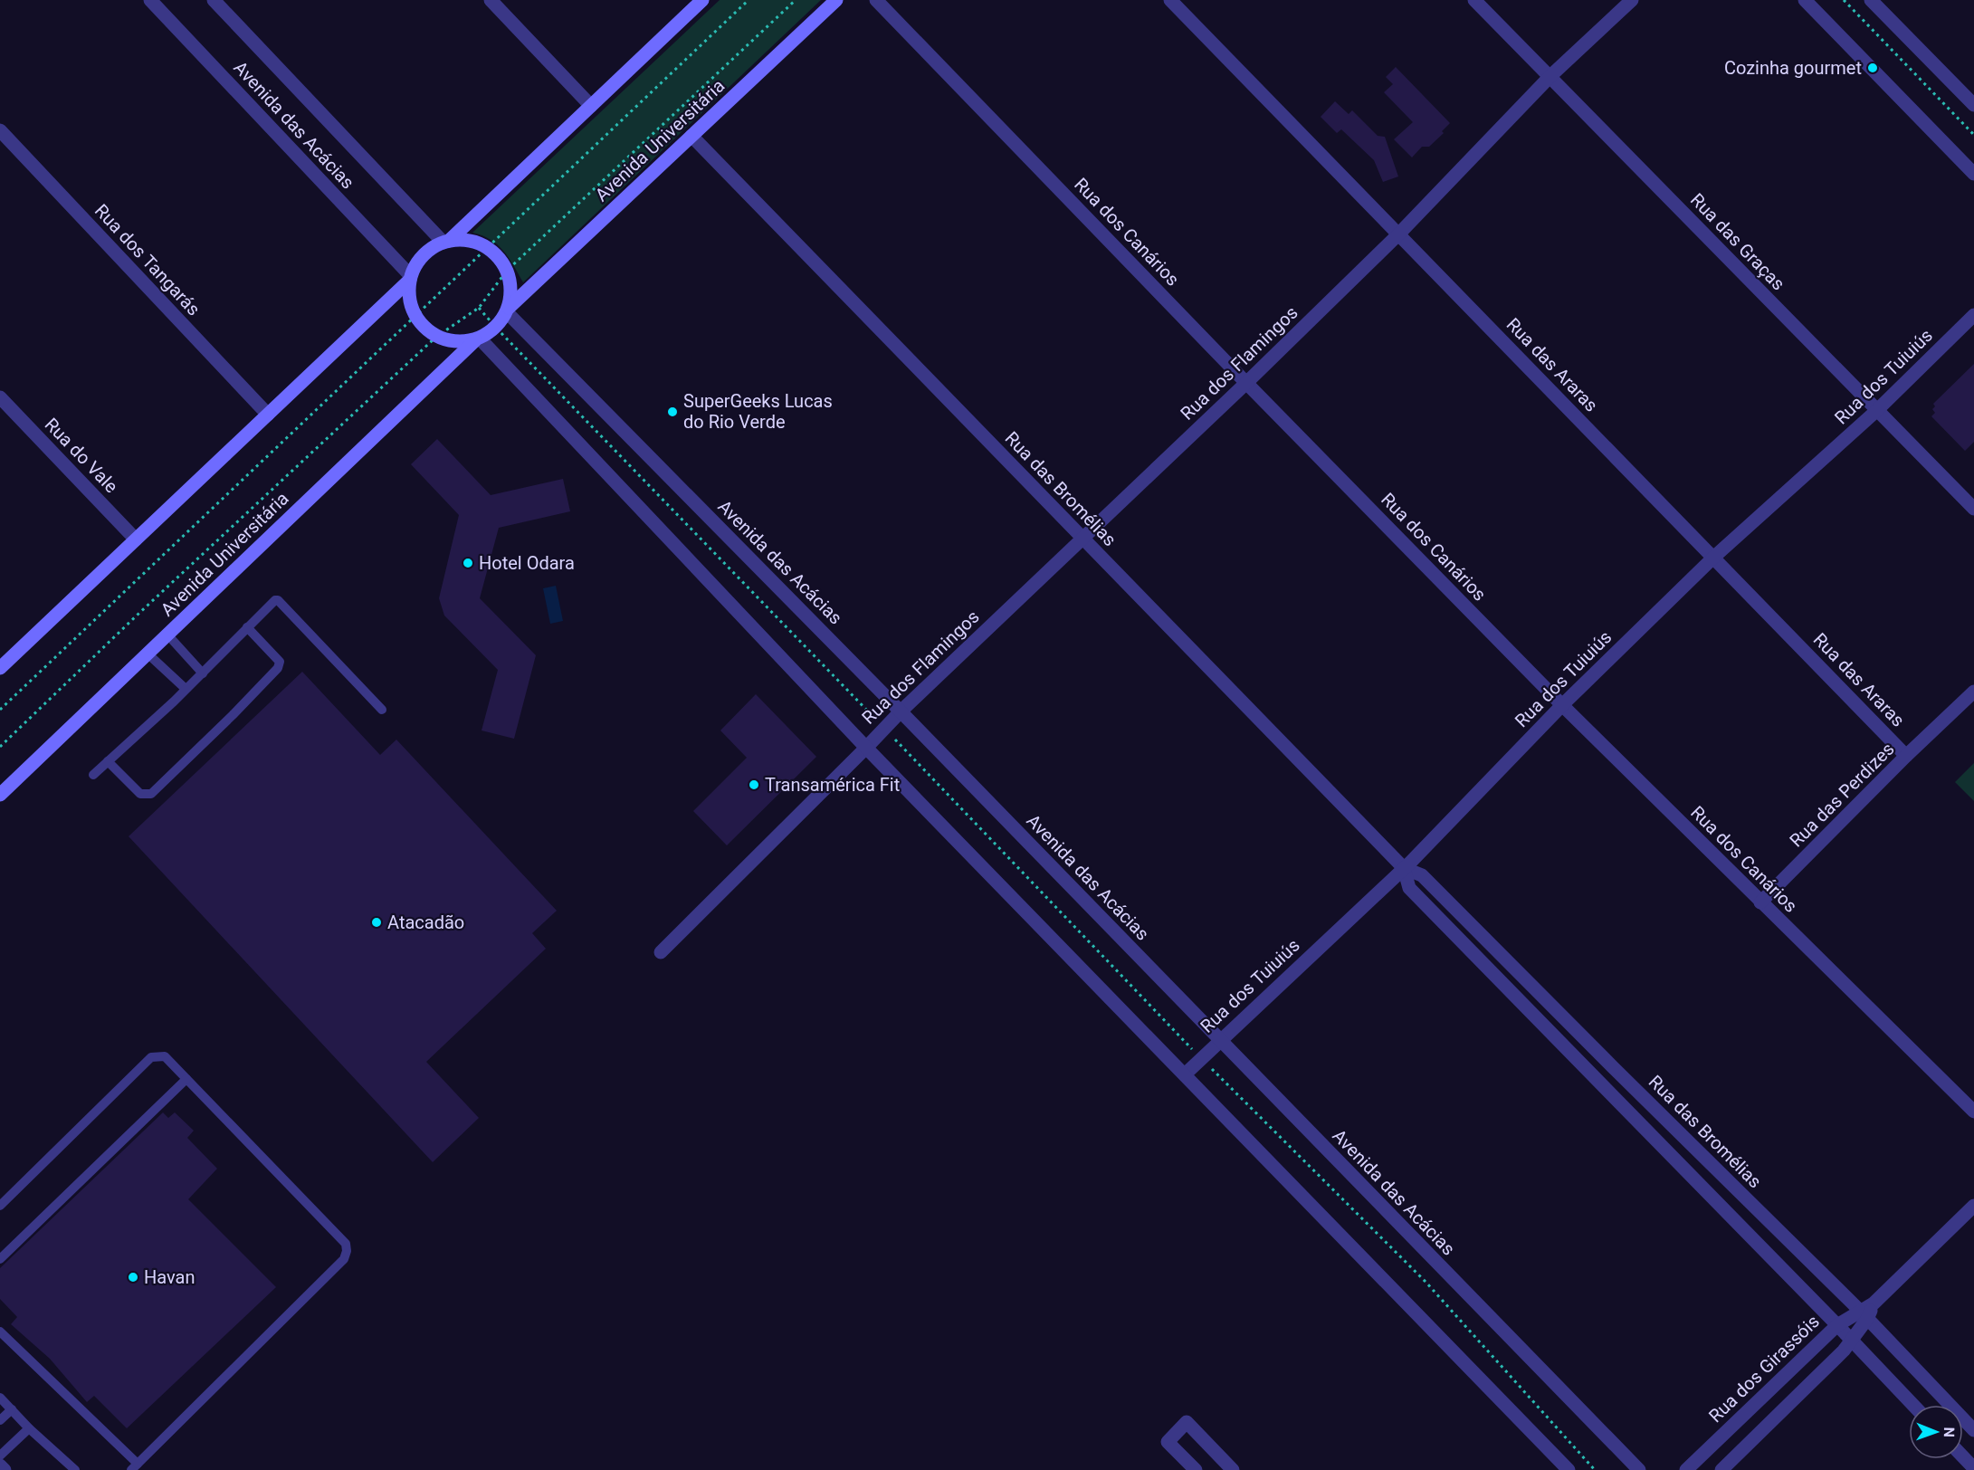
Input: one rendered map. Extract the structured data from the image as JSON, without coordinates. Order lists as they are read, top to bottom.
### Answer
{
  "streets": {
    "main road": ["Avenida Universitária"],
    "street": [
      "Avenida das Acácias",
      "Rua dos Canários",
      "Rua das Graças",
      "Rua dos Tangarás",
      "Rua dos Flamingos",
      "Rua das Araras",
      "Rua dos Tuiuiús",
      "Rua do Vale",
      "Rua das Bromélias",
      "Rua das Perdizes",
      "Rua dos Girassóis"
    ]
  },
  "crossings": [
    ["Avenida das Acácias", "Avenida Universitária"],
    ["Avenida das Acácias", "Rua dos Flamingos"],
    ["Avenida das Acácias", "Rua dos Tuiuiús"],
    ["Avenida Universitária", "Rua das Bromélias"],
    ["Rua dos Canários", "Rua dos Flamingos"],
    ["Rua dos Canários", "Rua dos Tuiuiús"],
    ["Rua dos Canários", "Rua das Perdizes"],
    ["Rua das Graças", "Rua dos Flamingos"],
    ["Rua das Graças", "Rua dos Tuiuiús"],
    ["Rua dos Flamingos", "Rua das Araras"],
    ["Rua dos Flamingos", "Rua das Bromélias"],
    ["Rua das Araras", "Rua dos Tuiuiús"],
    ["Rua das Araras", "Rua das Perdizes"],
    ["Rua dos Tuiuiús", "Rua das Bromélias"],
    ["Rua das Bromélias", "Rua dos Girassóis"]
  ],
  "places": [
    "Cozinha gourmet",
    "SuperGeeks Lucas do Rio Verde",
    "Hotel Odara",
    "Transamérica Fit",
    "Atacadão",
    "Havan"
  ],
  "north": "right"
}
